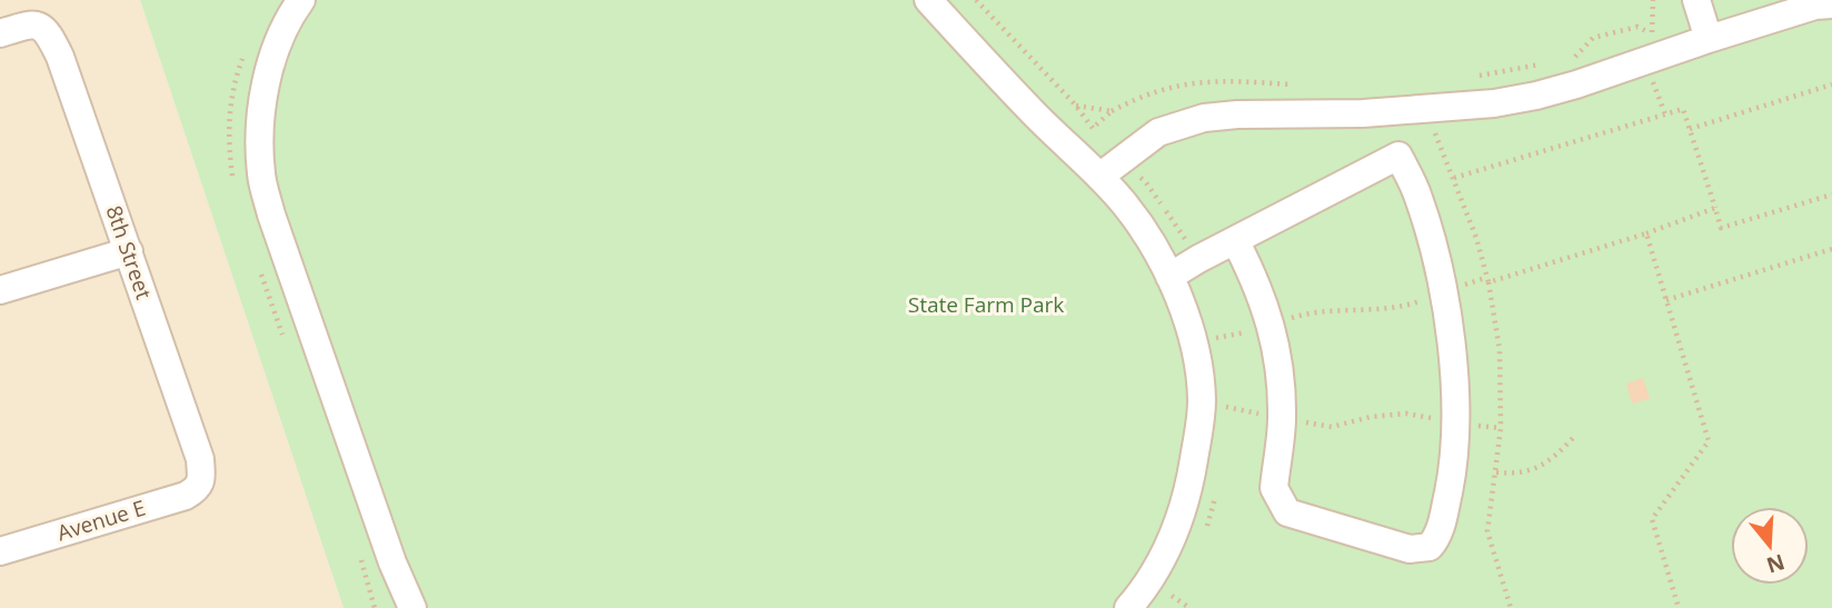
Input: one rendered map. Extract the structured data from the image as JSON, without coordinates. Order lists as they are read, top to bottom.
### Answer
{
  "streets": {
    "street": ["8th Street", "Avenue E"]
  },
  "crossings": [
    ["8th Street", "Avenue E"]
  ],
  "parks": ["State Farm Park"],
  "north": "bottom"
}
